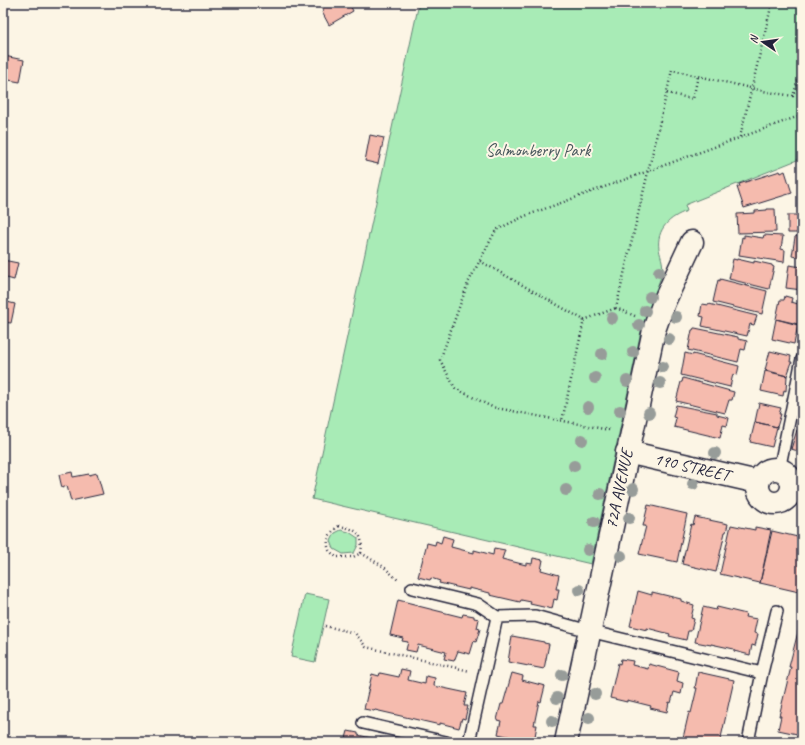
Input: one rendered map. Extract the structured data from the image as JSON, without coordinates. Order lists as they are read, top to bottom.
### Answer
{
  "streets": {
    "street": ["190 STREET", "72A AVENUE"]
  },
  "crossings": [
    ["190 STREET", "72A AVENUE"]
  ],
  "parks": ["Salmonberry Park"],
  "north": "left"
}
